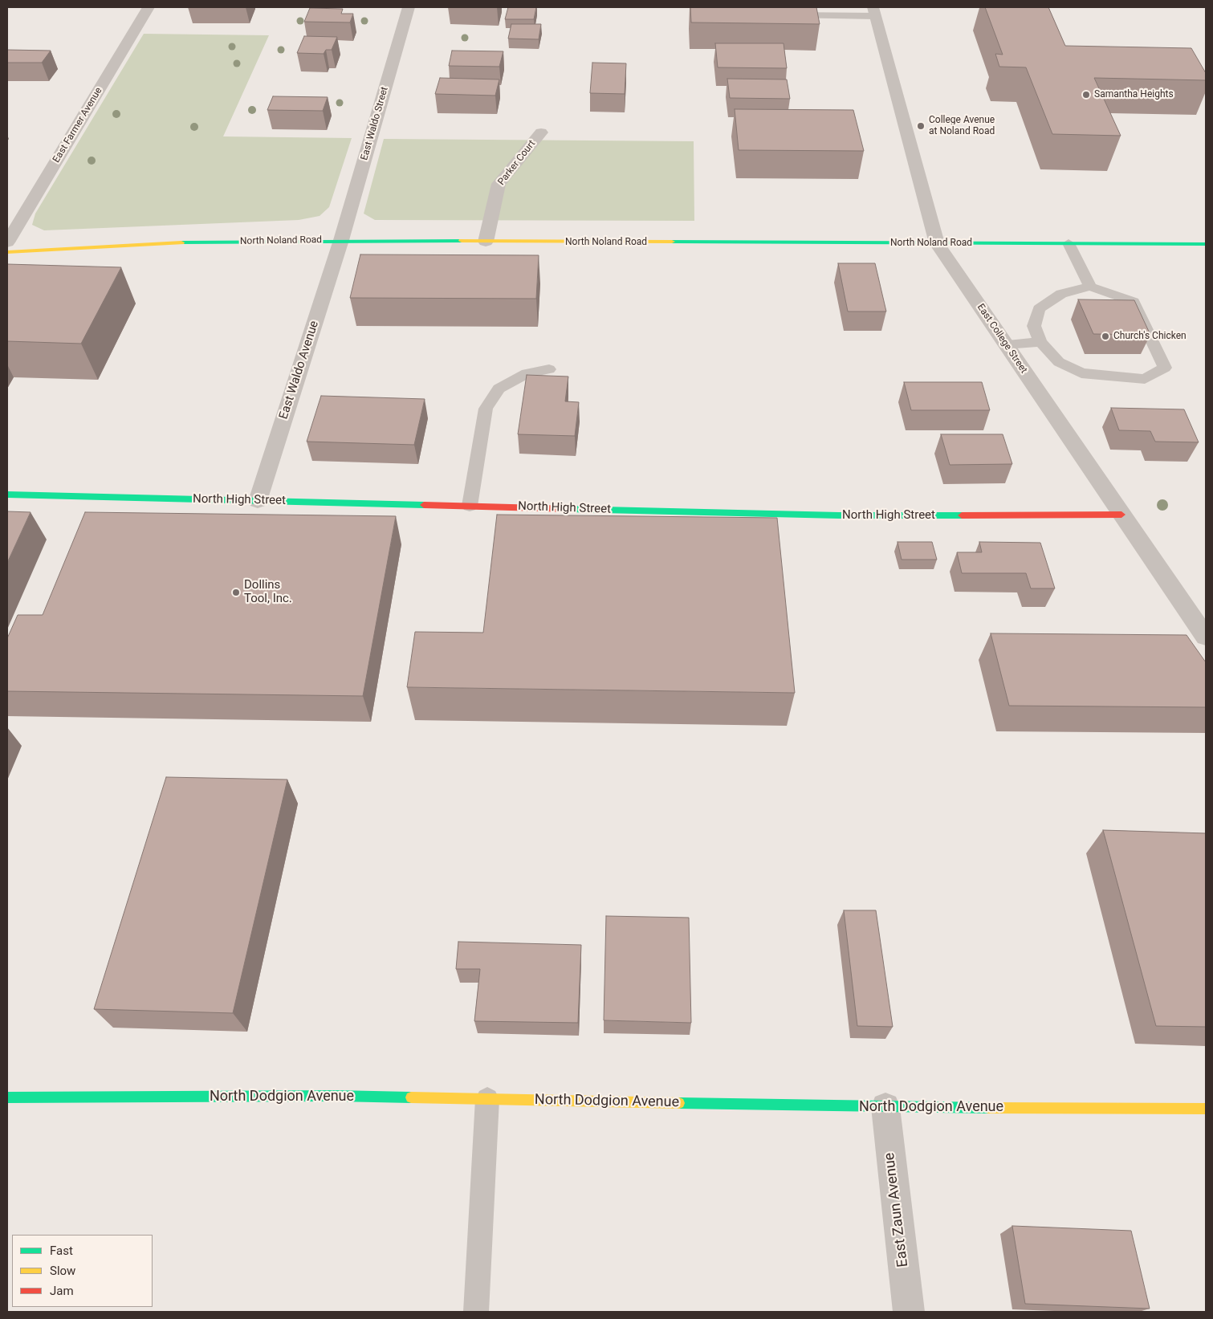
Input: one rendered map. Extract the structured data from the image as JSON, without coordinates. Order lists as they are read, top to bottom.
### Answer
{
  "streets": {
    "street": [
      "East Waldo Street",
      "East Farmer Avenue",
      "Parker Court",
      "North Noland Road",
      "East College Street",
      "East Waldo Avenue",
      "North High Street",
      "North Dodgion Avenue",
      "East Zaun Avenue"
    ]
  },
  "crossings": [
    ["East Waldo Street", "North Noland Road"],
    ["East Waldo Street", "East Waldo Avenue"],
    ["Parker Court", "North Noland Road"],
    ["North Noland Road", "East College Street"],
    ["North Noland Road", "East Waldo Avenue"],
    ["East College Street", "North High Street"],
    ["East Waldo Avenue", "North High Street"],
    ["North Dodgion Avenue", "East Zaun Avenue"]
  ],
  "places": [
    "Samantha Heights",
    "College Avenue at Noland Road",
    "Church's Chicken",
    "Dollins Tool, Inc."
  ],
  "legend": ["Fast", "Slow", "Jam"]
}
